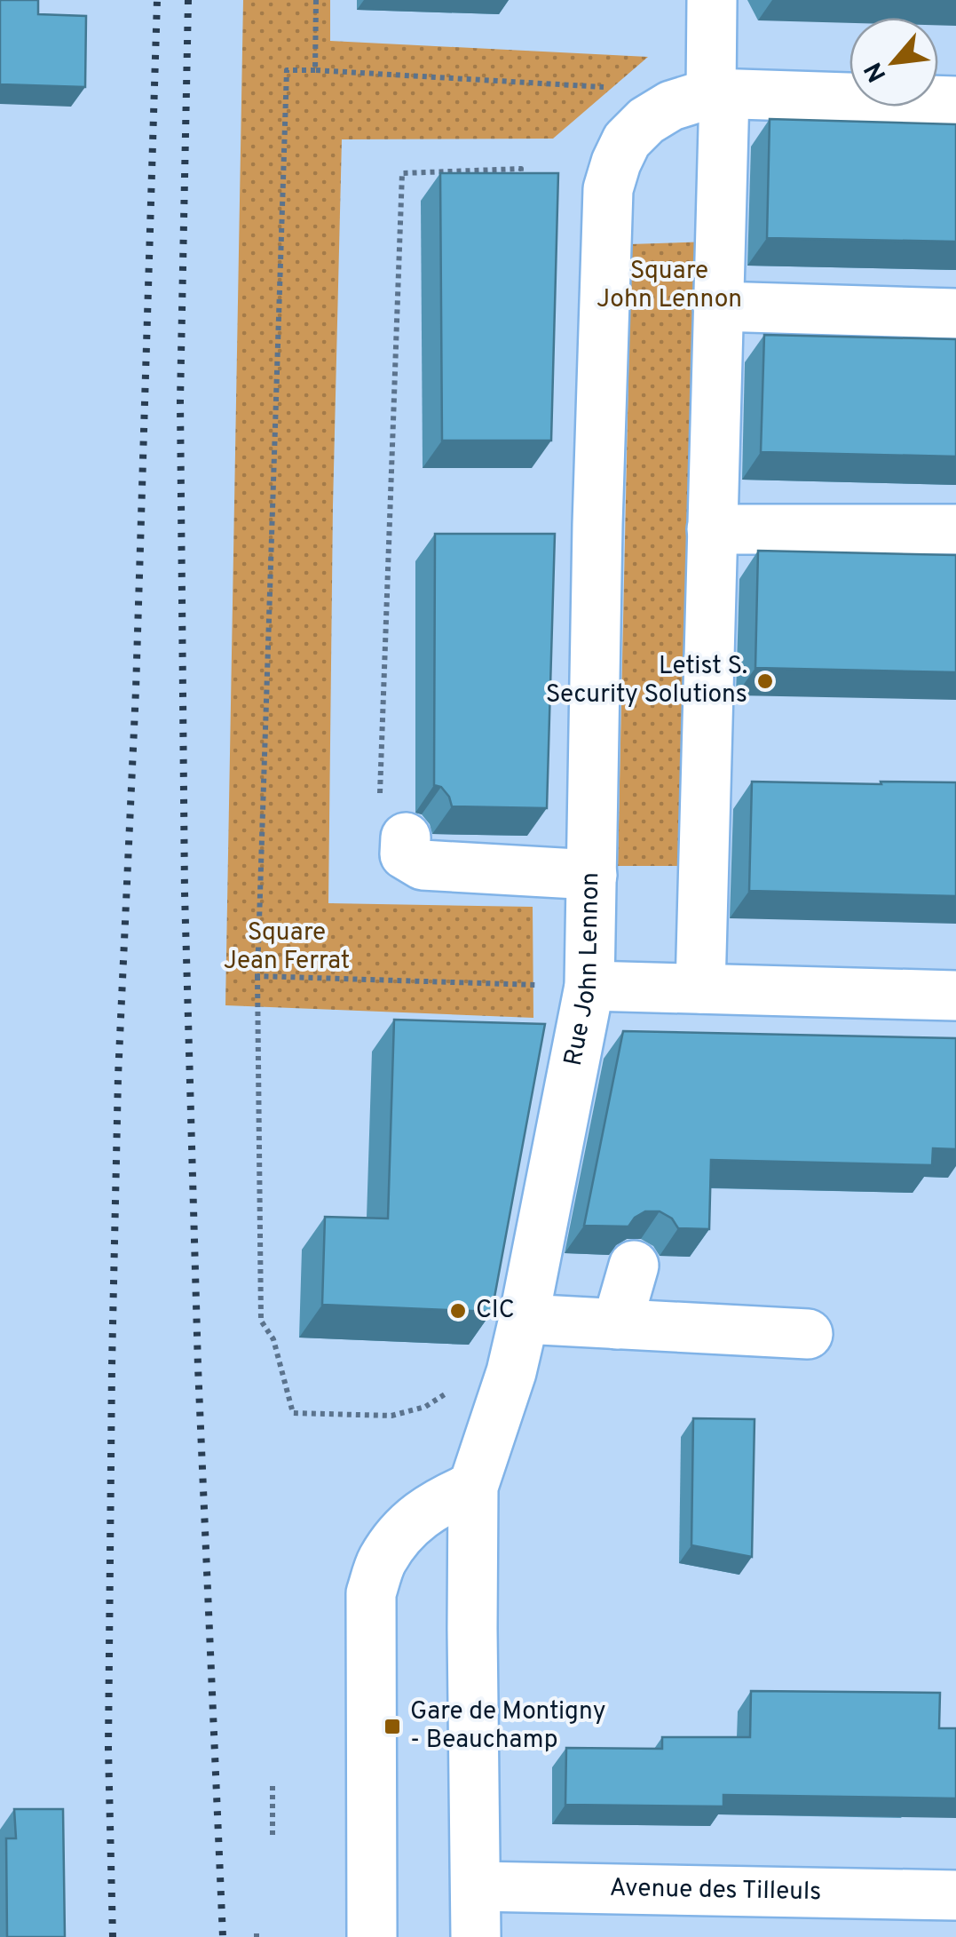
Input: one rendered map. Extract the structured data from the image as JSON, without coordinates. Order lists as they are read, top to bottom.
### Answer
{
  "streets": {
    "street": ["Rue John Lennon", "Avenue des Tilleuls"]
  },
  "crossings": [
    ["Rue John Lennon", "Avenue des Tilleuls"]
  ],
  "parks": ["Square John Lennon", "Square Jean Ferrat"],
  "places": {
    "other": ["Letist S. Security Solutions", "CIC"],
    "transit": ["Gare de Montigny - Beauchamp"]
  },
  "north": "bottom left"
}
